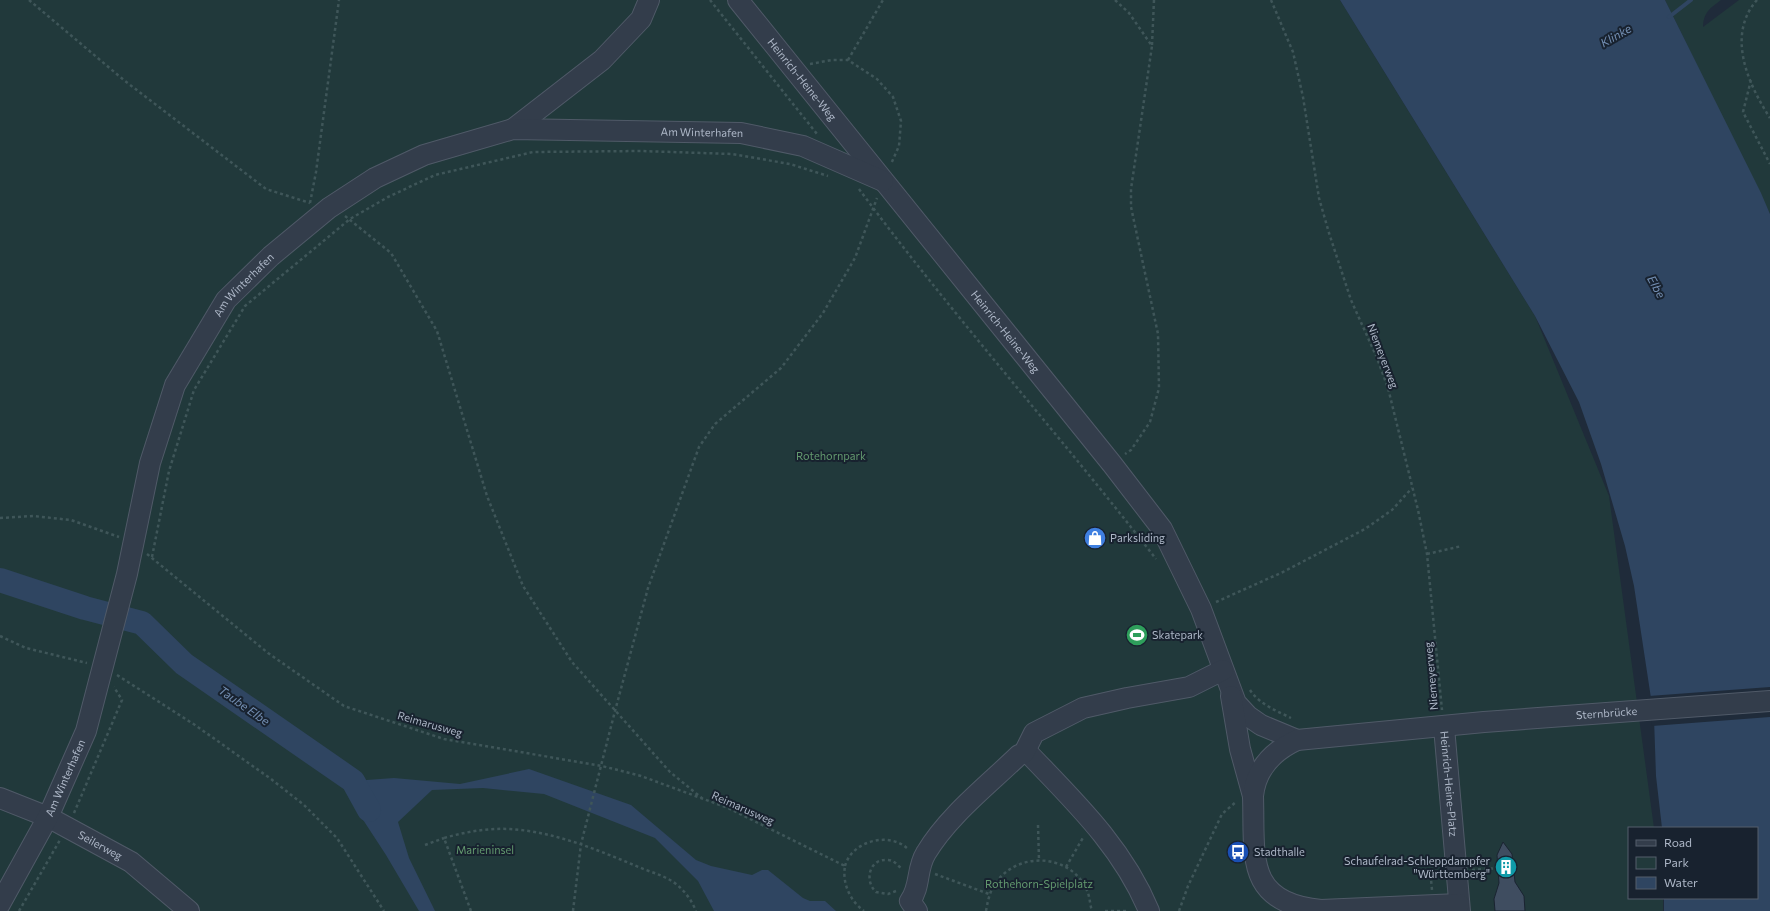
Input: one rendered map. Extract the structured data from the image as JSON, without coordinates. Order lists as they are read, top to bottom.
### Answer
{
  "streets": {
    "street": [
      "Heinrich-Heine-Weg",
      "Am Winterhafen",
      "Sternbrücke",
      "Heinrich-Heine-Platz",
      "Seilerweg"
    ],
    "path": ["Niemeyerweg", "Reimarusweg"]
  },
  "crossings": [
    ["Heinrich-Heine-Weg", "Am Winterhafen"],
    ["Heinrich-Heine-Weg", "Heinrich-Heine-Platz"],
    ["Am Winterhafen", "Reimarusweg"],
    ["Am Winterhafen", "Seilerweg"],
    ["Niemeyerweg", "Sternbrücke"],
    ["Niemeyerweg", "Heinrich-Heine-Platz"],
    ["Sternbrücke", "Heinrich-Heine-Platz"]
  ],
  "water": ["Klinke", "Elbe", "Taube Elbe"],
  "parks": ["Rotehornpark", "Marieninsel", "Rothehorn-Spielplatz"],
  "places": {
    "shop": ["Parksliding"],
    "sports": ["Skatepark"],
    "bus stop": ["Stadthalle"],
    "building": ["Schaufelrad-Schleppdampfer \"Württemberg\""]
  },
  "legend": ["Road", "Park", "Water"]
}
